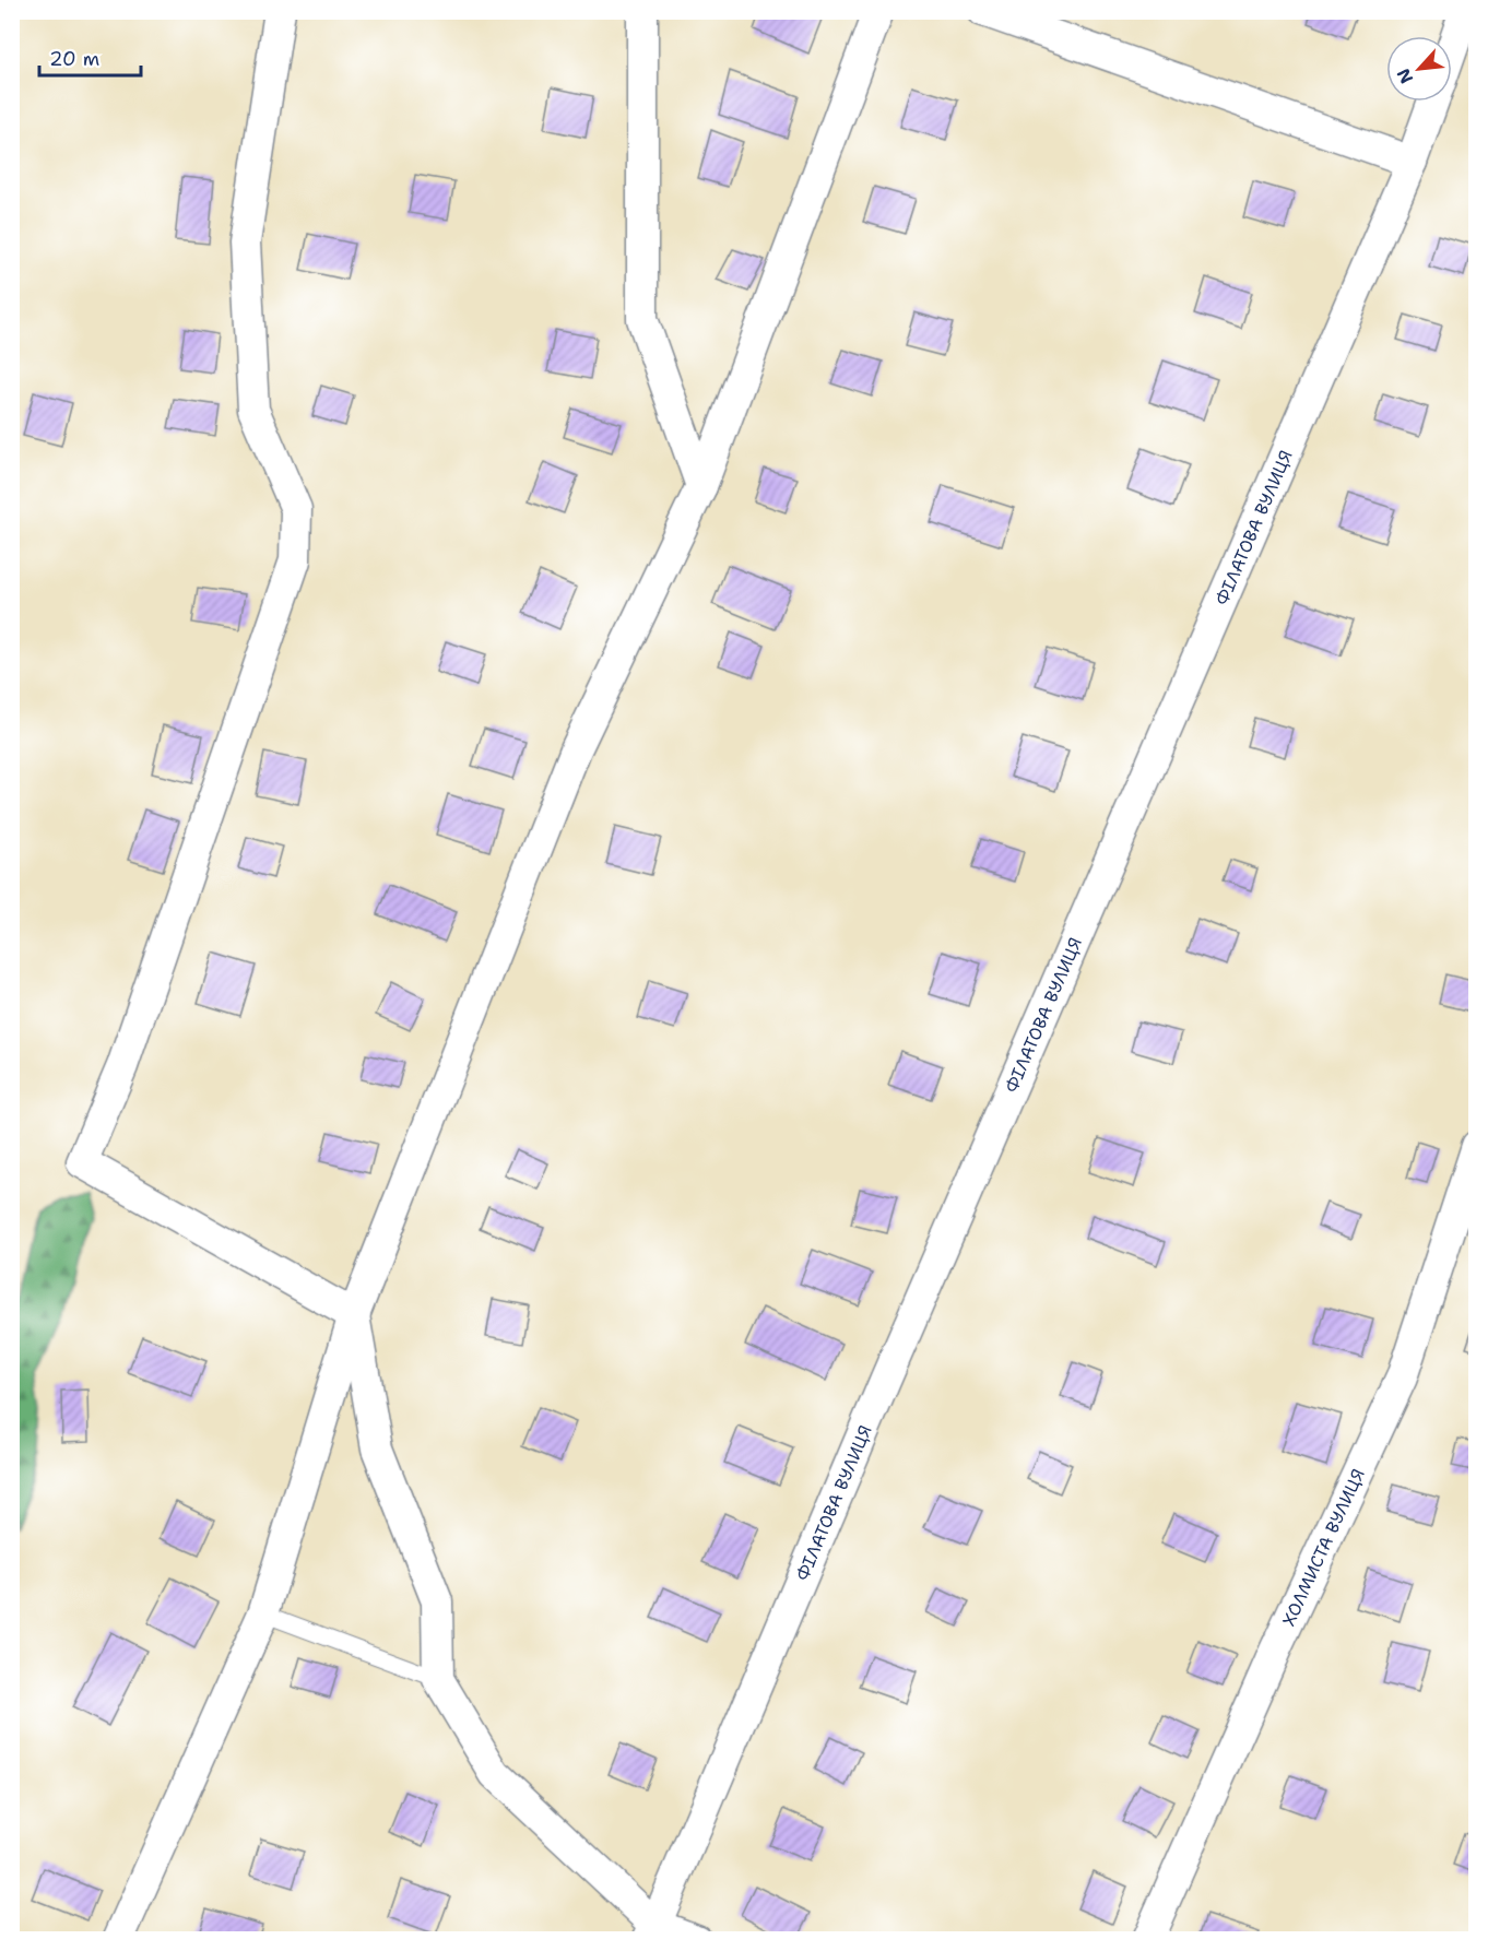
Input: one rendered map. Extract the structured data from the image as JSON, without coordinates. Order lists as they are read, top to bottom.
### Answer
{
  "streets": {
    "street": ["ФІЛАТОВА ВУЛИЦЯ", "ХОЛМИСТА ВУЛИЦЯ"]
  },
  "scale_bar": "20 m",
  "north": "bottom left"
}
